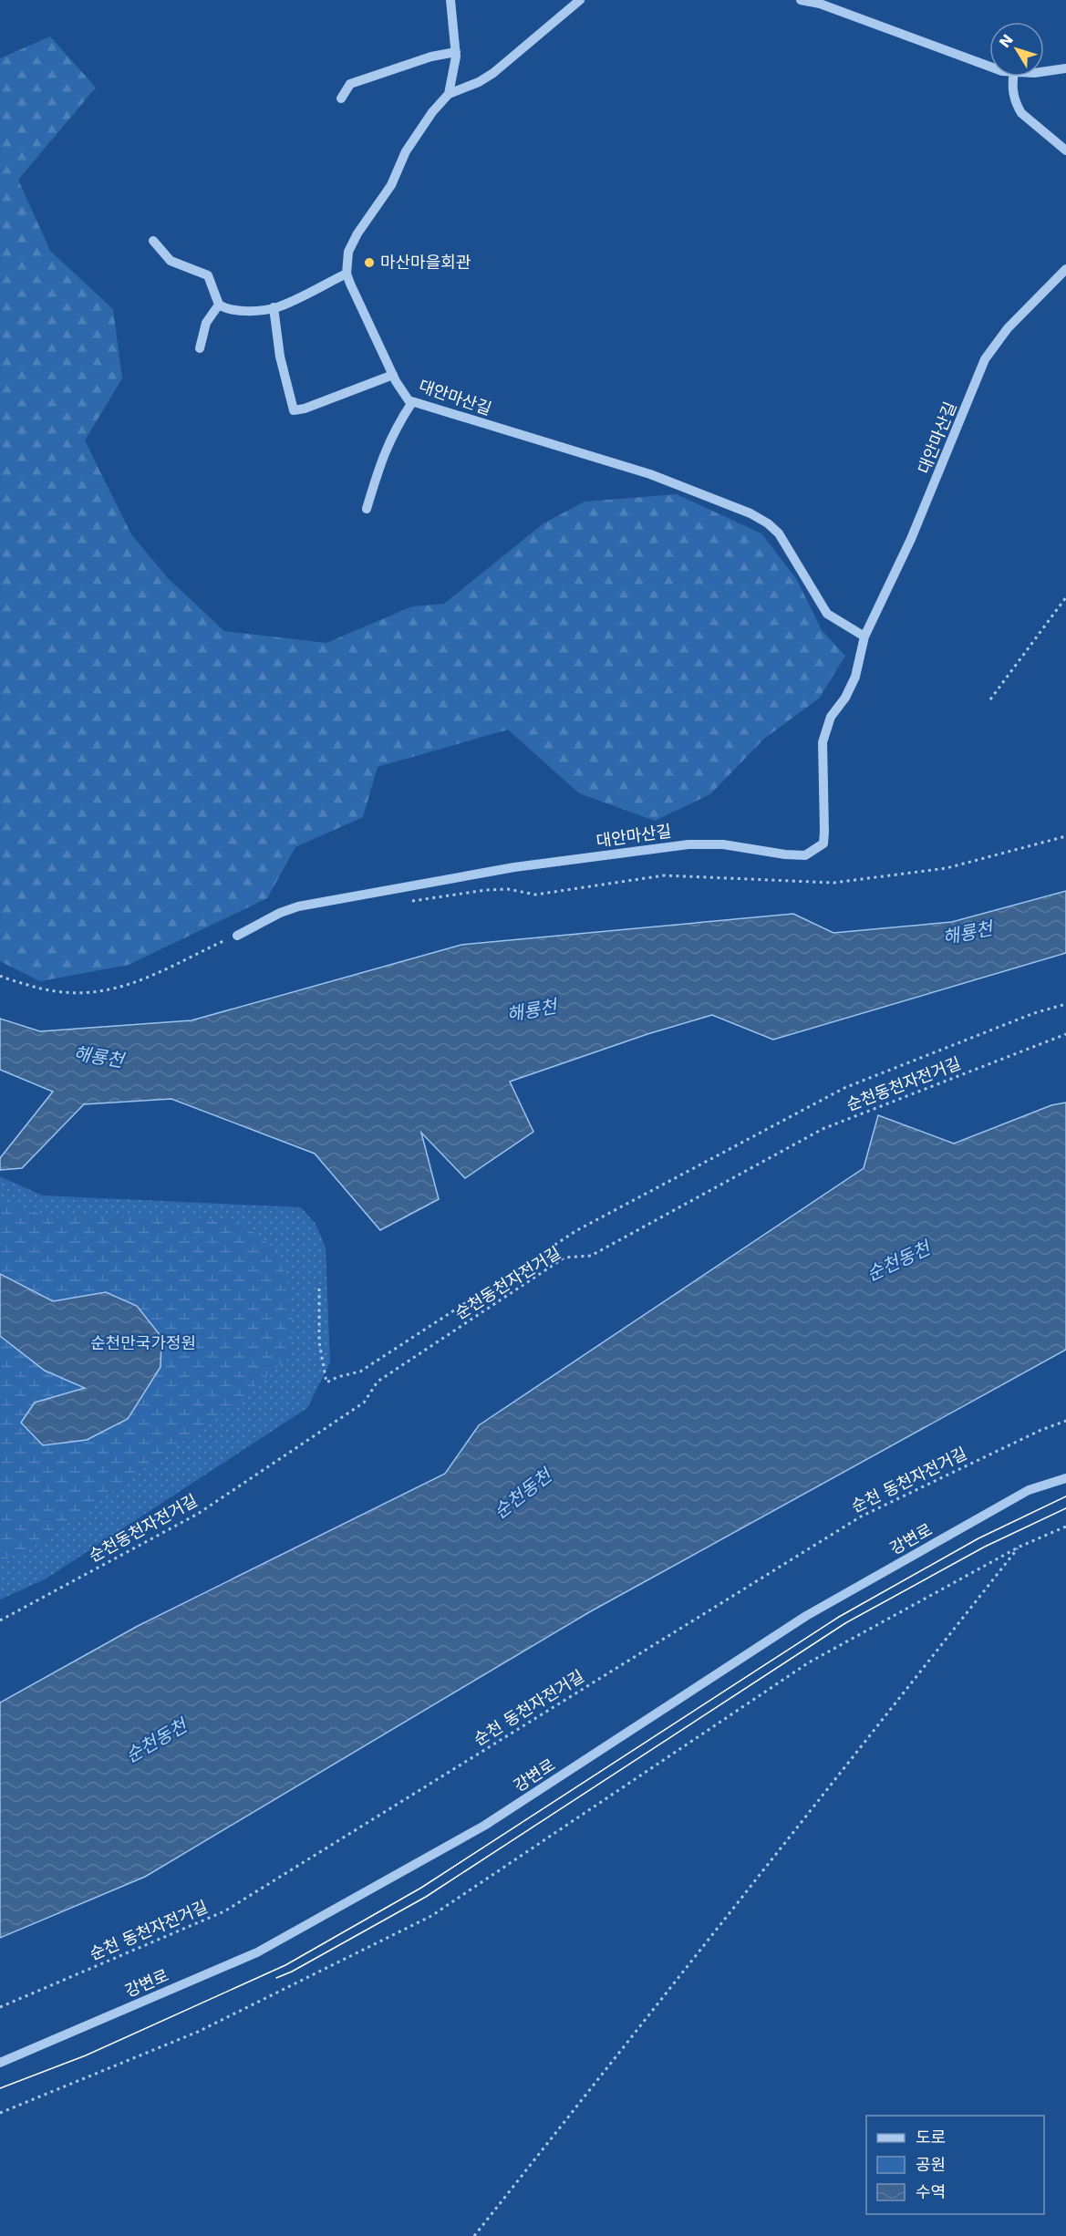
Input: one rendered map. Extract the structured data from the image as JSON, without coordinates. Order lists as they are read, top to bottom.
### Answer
{
  "streets": {
    "street": ["대안마산길", "강변로"],
    "path": ["순천동천자전거길", "순천 동천자전거길"]
  },
  "water": ["해룡천", "순천동천"],
  "parks": ["순천만국가정원"],
  "places": ["마산마을회관"],
  "legend": ["도로", "공원", "수역"],
  "north": "top left"
}
